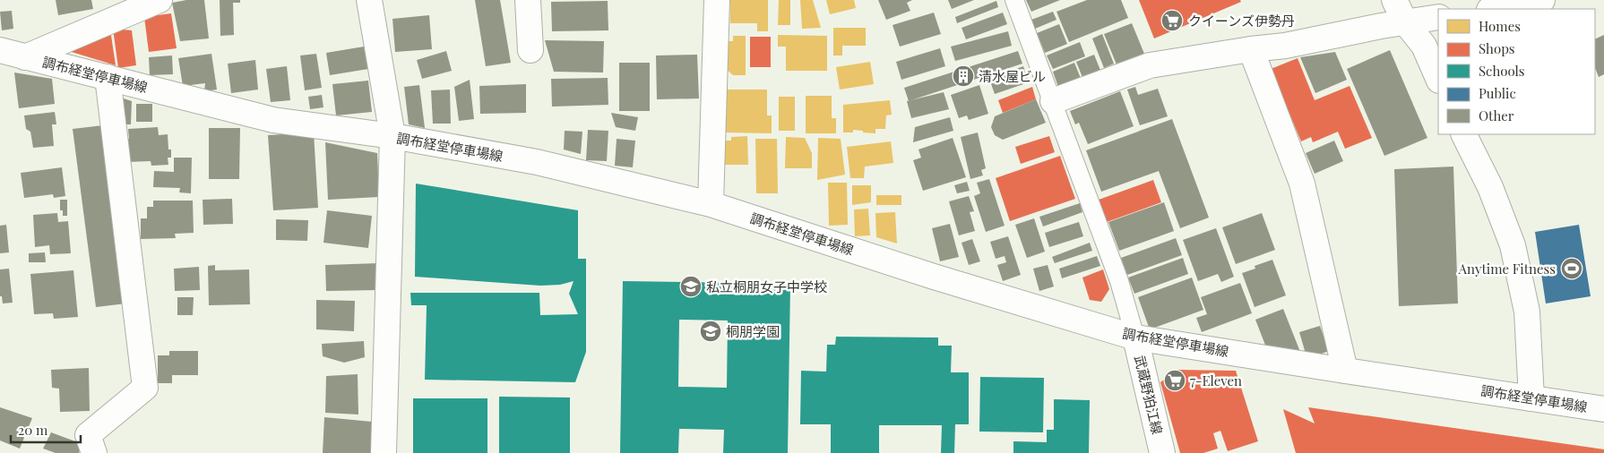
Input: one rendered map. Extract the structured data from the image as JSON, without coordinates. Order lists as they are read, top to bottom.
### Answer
{
  "streets": {
    "street": ["調布経堂停車場線", "武蔵野狛江線"]
  },
  "crossings": [
    ["調布経堂停車場線", "武蔵野狛江線"]
  ],
  "places": {
    "supermarket": ["クイーンズ伊勢丹", "7-Eleven"],
    "building": ["清水屋ビル"],
    "sports": ["Anytime Fitness"],
    "school or university": ["私立桐朋女子中学校", "桐朋学園"]
  },
  "legend": [
    "Homes",
    "Shops",
    "Schools",
    "Public",
    "Other"
  ],
  "scale_bar": "20 m"
}
